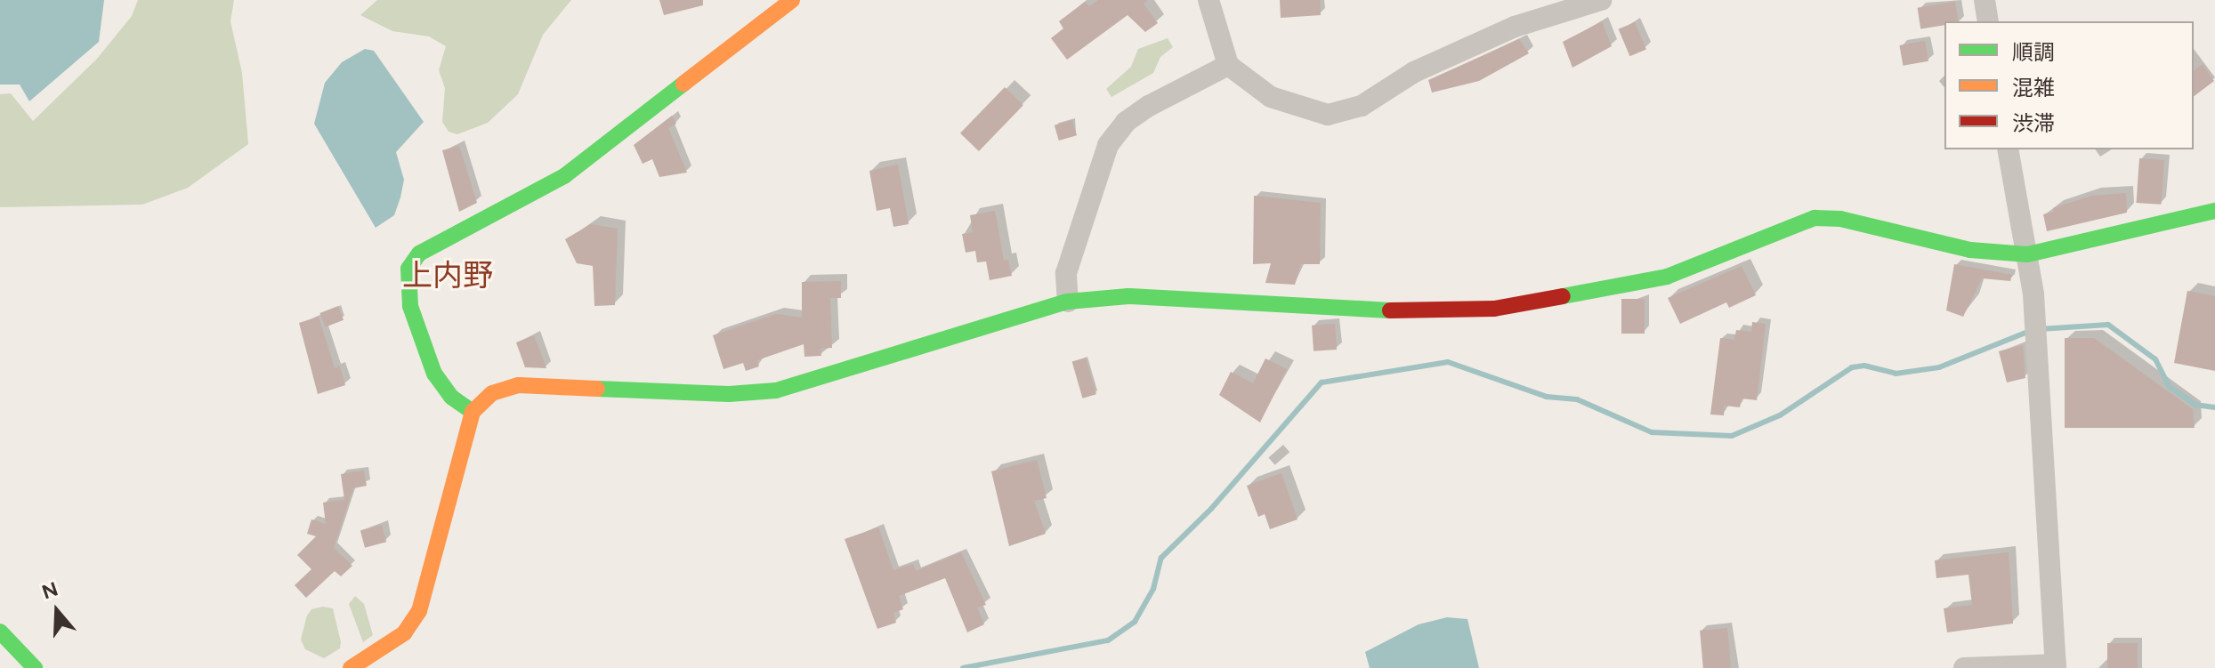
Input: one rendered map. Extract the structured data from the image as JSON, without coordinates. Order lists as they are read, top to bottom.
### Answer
{
  "districts": ["上内野"],
  "legend": ["順調", "混雑", "渋滞"],
  "north": "top"
}
